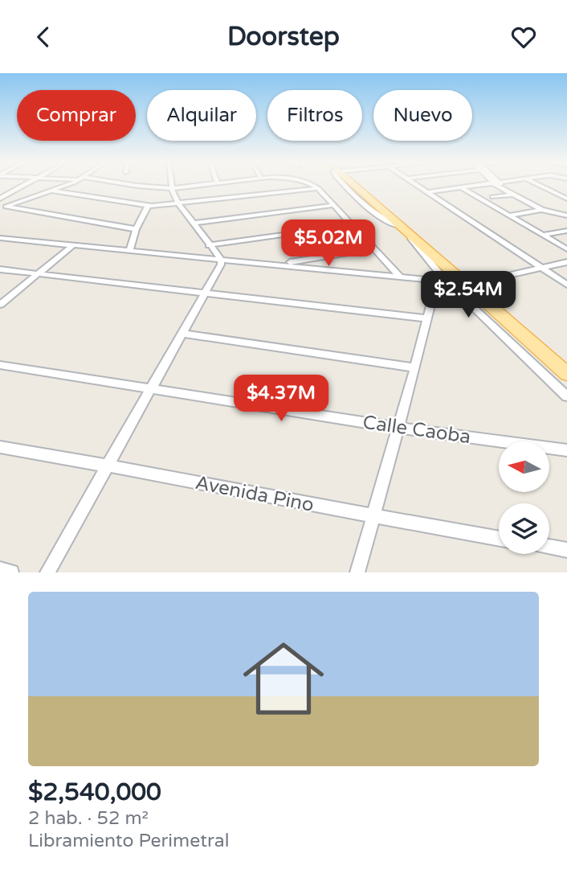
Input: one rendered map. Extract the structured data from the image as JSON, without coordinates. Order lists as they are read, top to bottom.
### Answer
{
  "streets": {
    "street": ["Calle Caoba", "Avenida Pino"]
  },
  "north": "left",
  "page": {
    "header": "Doorstep",
    "chip": [
      "Comprar",
      "Alquilar",
      "Filtros",
      "Nuevo"
    ],
    "price": ["$5.02M", "$2.54M", "$4.37M"],
    "list": [
      {
        "name": "$2,540,000",
        "note": "2 hab. · 52 m² · Libramiento Perimetral"
      }
    ]
  }
}
